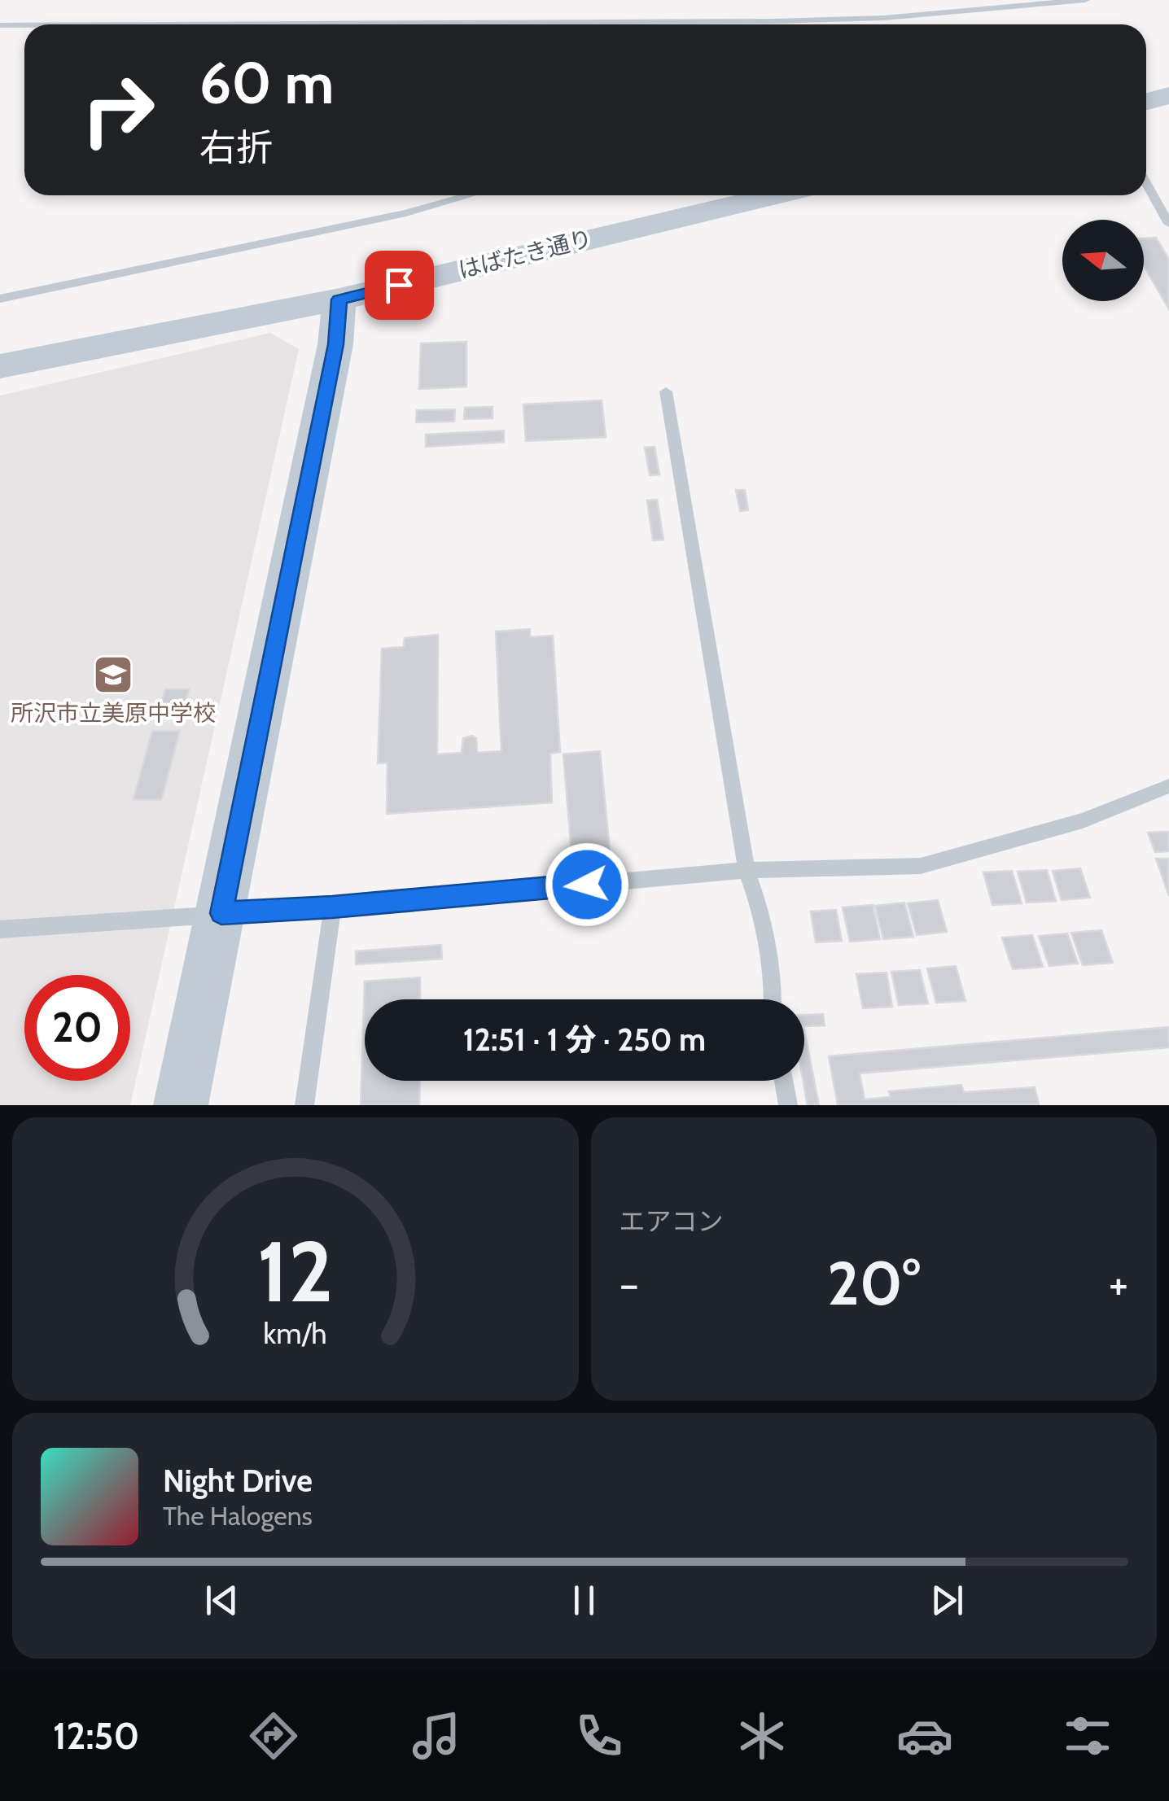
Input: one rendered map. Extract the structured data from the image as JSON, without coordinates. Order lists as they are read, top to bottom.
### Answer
{
  "streets": {
    "street": ["はばたき通り"]
  },
  "places": {
    "school or university": ["所沢市立美原中学校"]
  },
  "north": "left",
  "page": {
    "turn": ["60 m", "右折"],
    "limit": "20",
    "trip": "12:51 · 1 分 · 250 m",
    "tile": "エアコン",
    "heat": ["−", "20°", "+"],
    "song": ["Night Drive", "The Halogens"],
    "tabs": "12:50",
    "gauge": ["12", "km/h"]
  }
}
